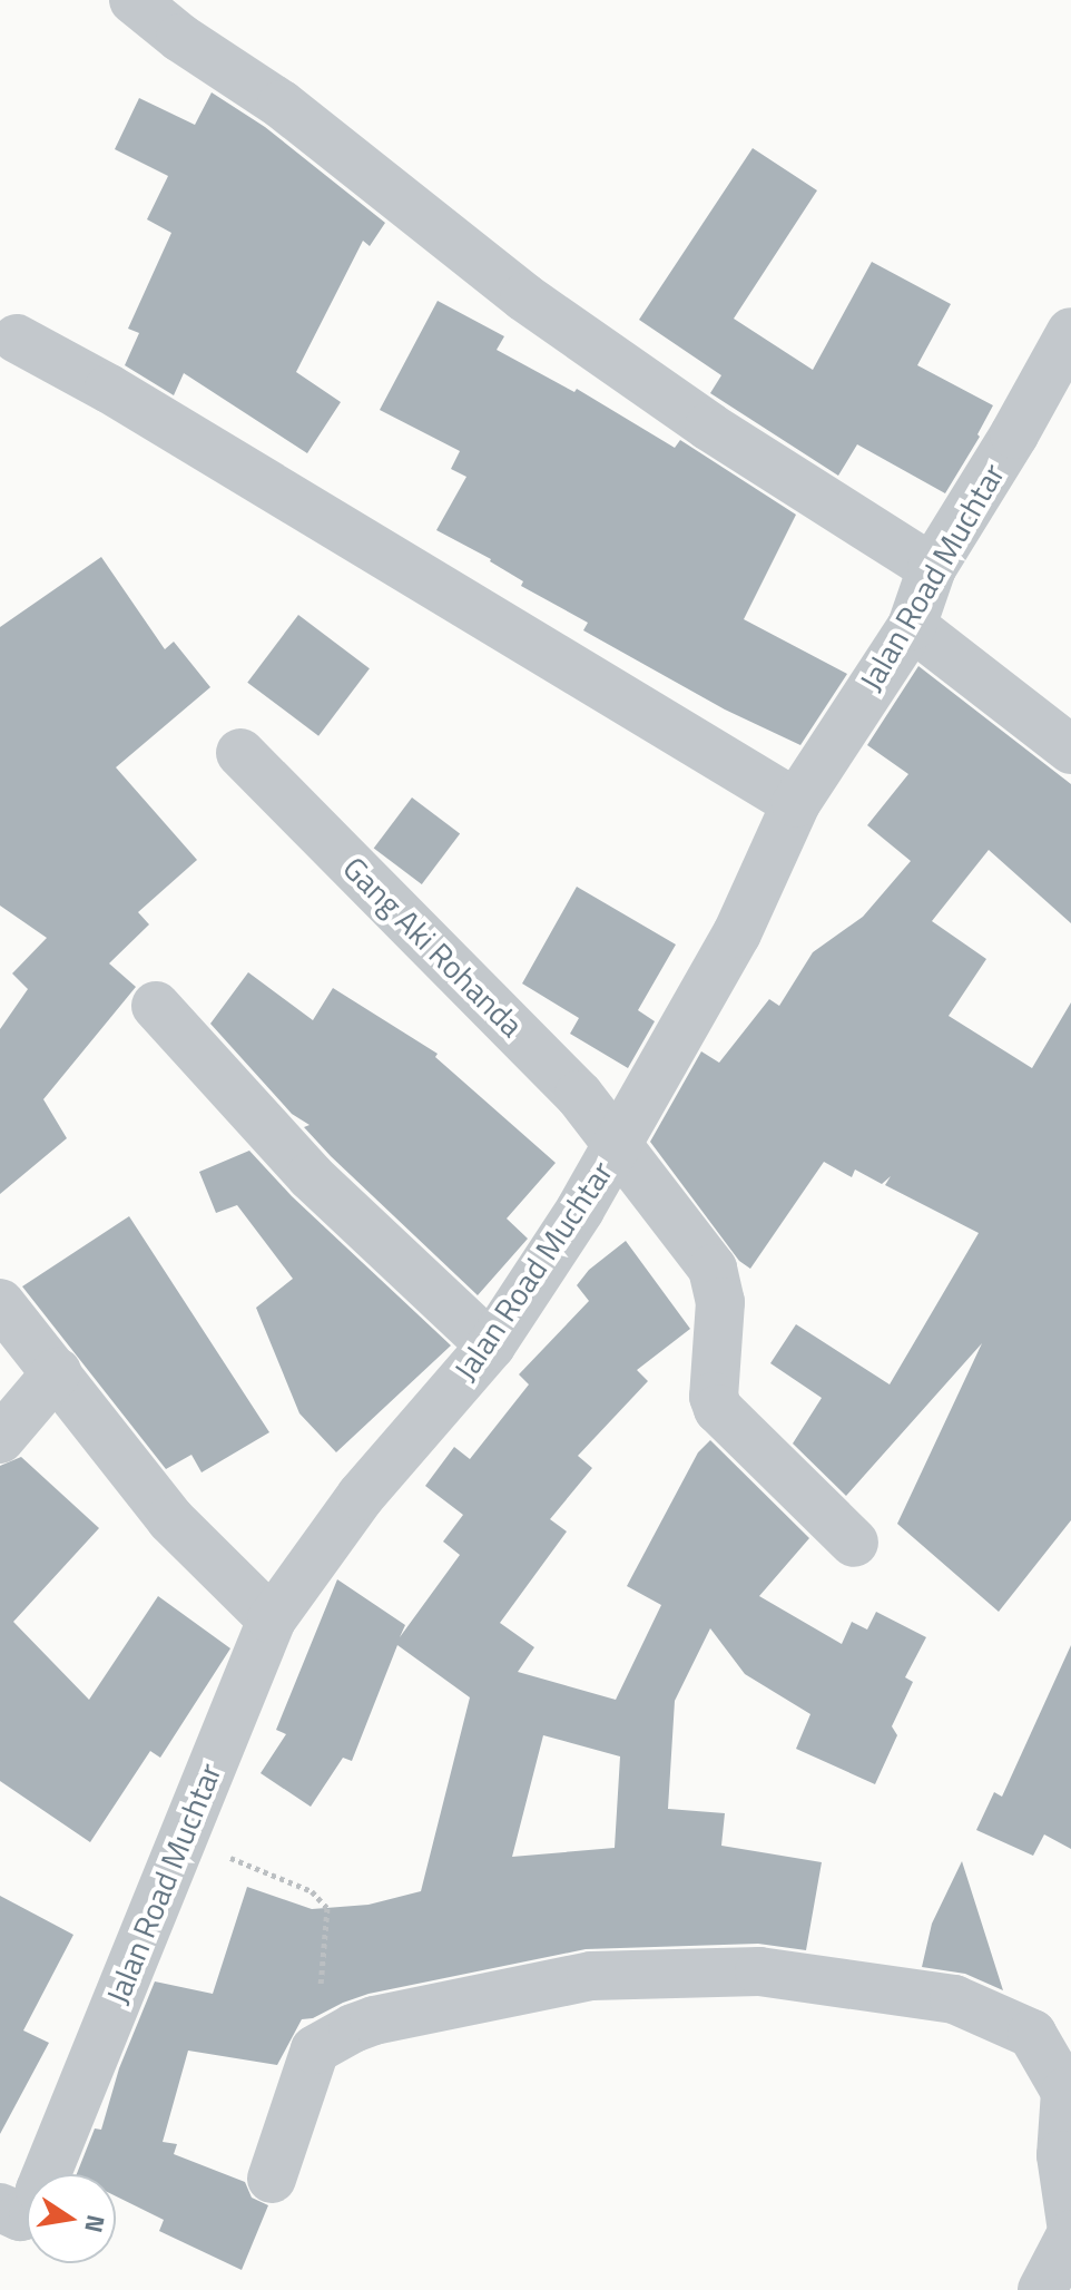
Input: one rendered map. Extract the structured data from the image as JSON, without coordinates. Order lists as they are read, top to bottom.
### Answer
{
  "streets": {
    "street": ["Jalan Road Muchtar", "Gang Aki Rohanda"]
  },
  "crossings": [
    ["Jalan Road Muchtar", "Gang Aki Rohanda"]
  ],
  "north": "right"
}
